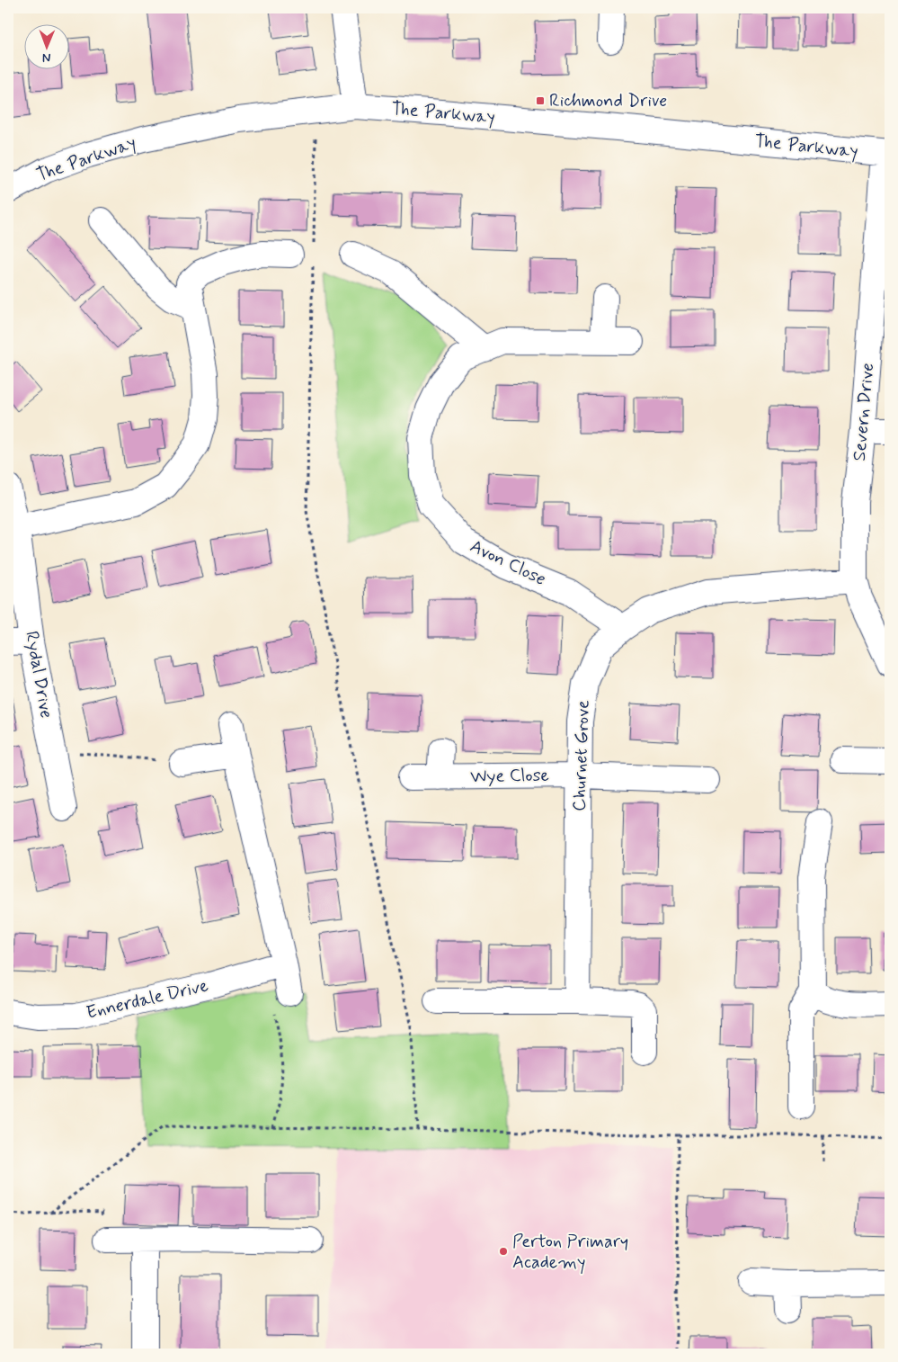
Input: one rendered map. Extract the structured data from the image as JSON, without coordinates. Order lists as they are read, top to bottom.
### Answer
{
  "streets": {
    "street": [
      "The Parkway",
      "Severn Drive",
      "Avon Close",
      "Rydal Drive",
      "Churnet Grove",
      "Wye Close",
      "Ennerdale Drive"
    ]
  },
  "crossings": [
    ["The Parkway", "Severn Drive"],
    ["Severn Drive", "Churnet Grove"],
    ["Avon Close", "Churnet Grove"],
    ["Churnet Grove", "Wye Close"]
  ],
  "places": {
    "transit": ["Richmond Drive"],
    "other": ["Perton Primary Academy"]
  },
  "north": "bottom"
}
